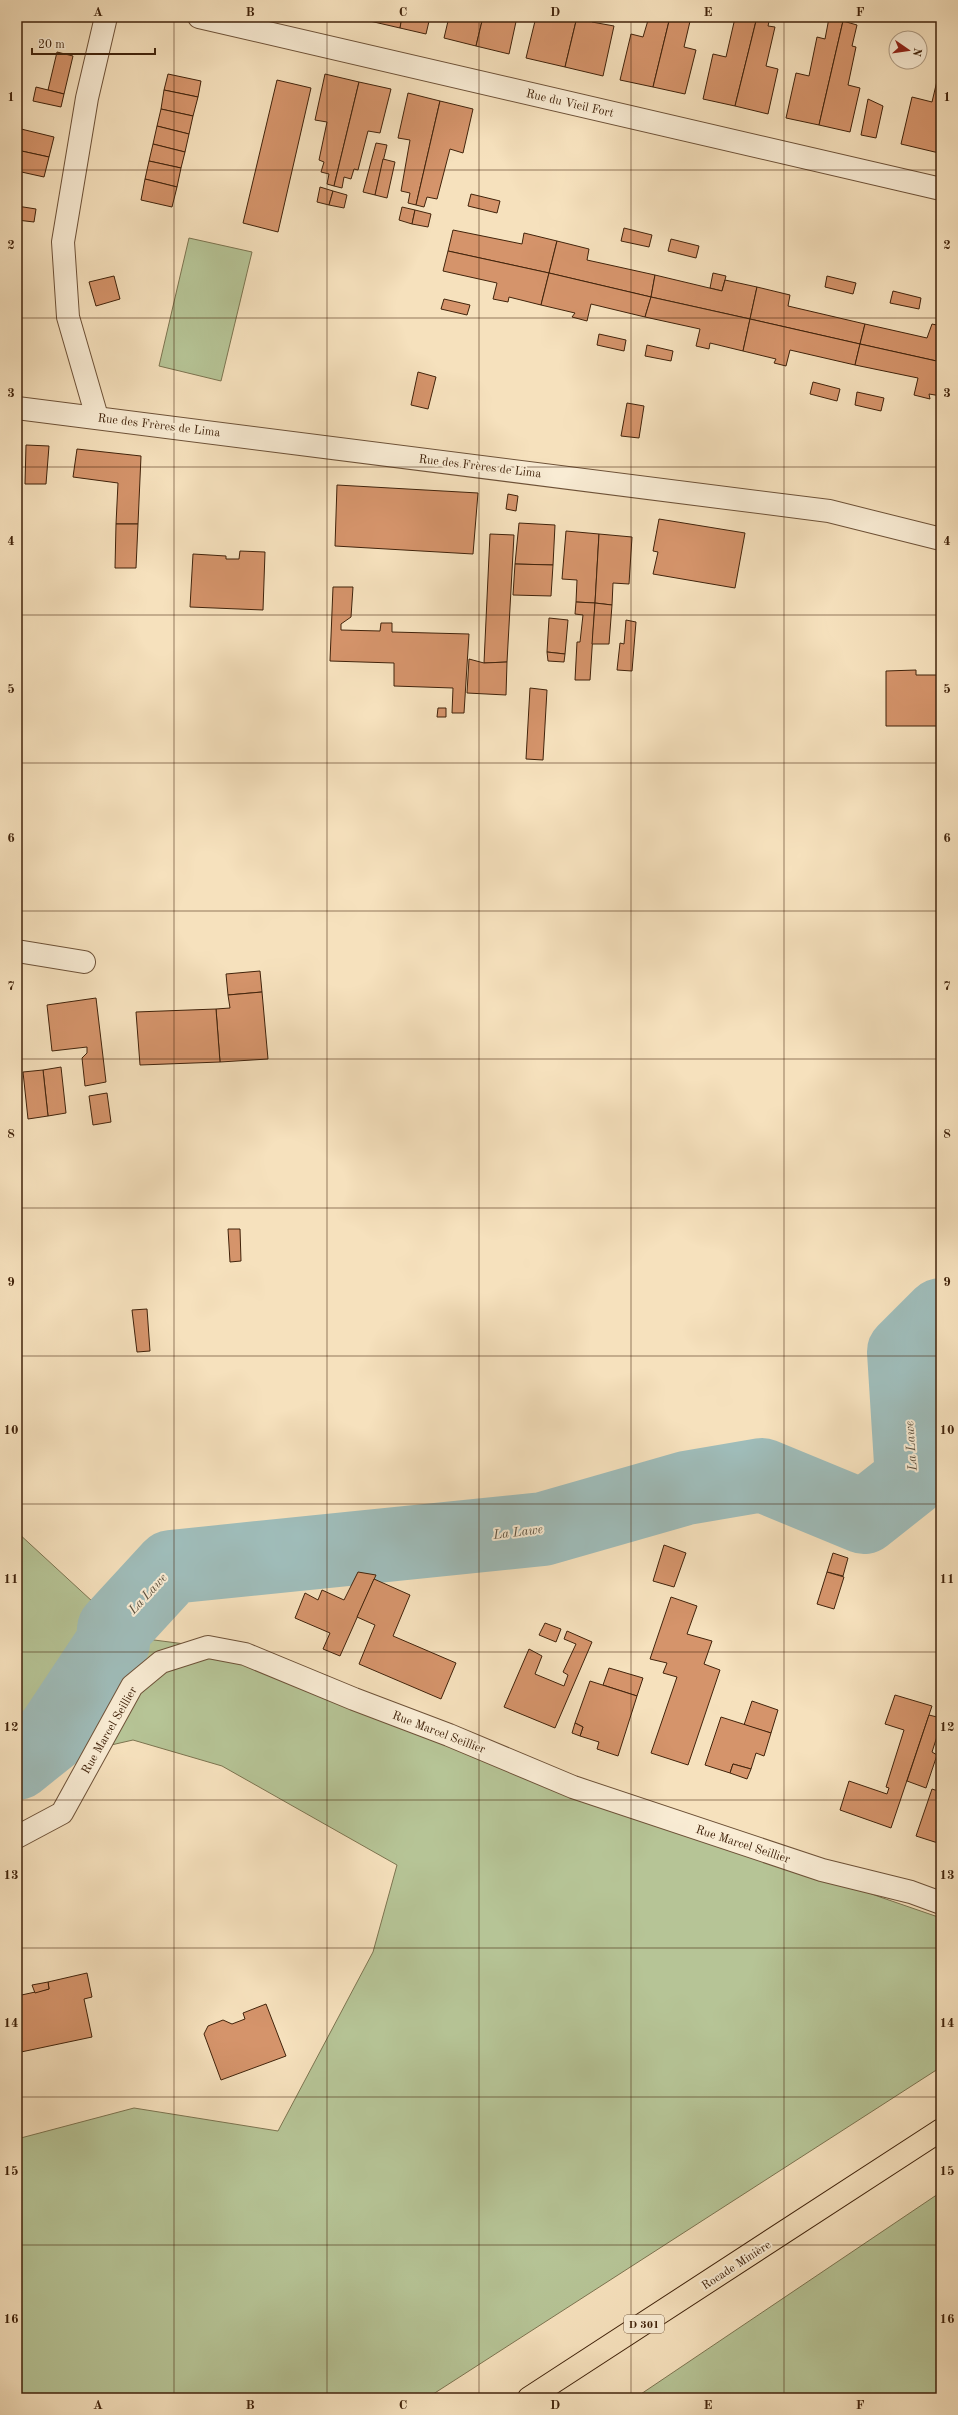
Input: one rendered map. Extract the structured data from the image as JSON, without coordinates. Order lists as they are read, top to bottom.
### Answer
{
  "streets": {
    "highway": ["Rocade Minière", "D 301"],
    "street": ["Rue du Vieil Fort", "Rue des Frères de Lima", "Rue Marcel Seillier"]
  },
  "water": ["La Lawe"],
  "scale_bar": "20 m",
  "north": "right",
  "grid": {
    "columns": [
      "A",
      "B",
      "C",
      "D",
      "E",
      "F"
    ],
    "rows": [
      "1",
      "2",
      "3",
      "4",
      "5",
      "6",
      "7",
      "8",
      "9",
      "10",
      "11",
      "12",
      "13",
      "14",
      "15",
      "16"
    ]
  }
}
